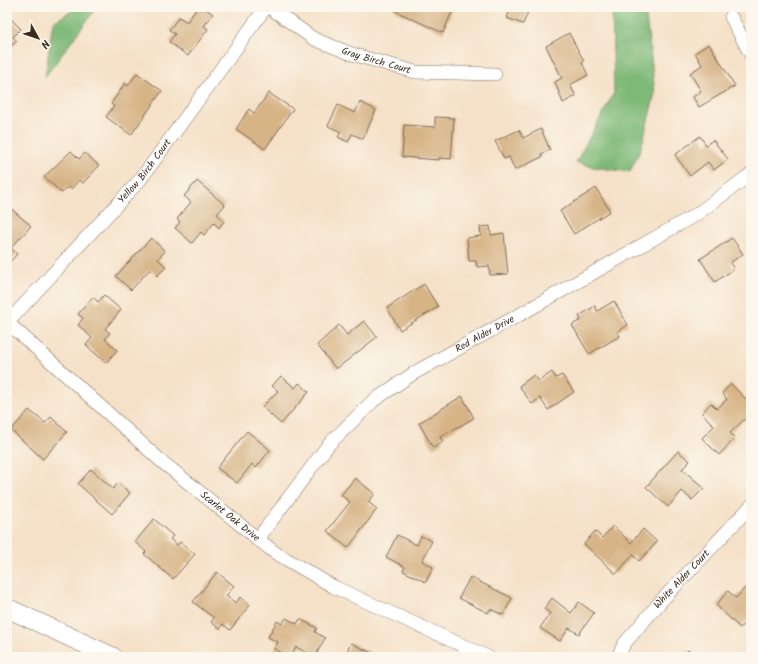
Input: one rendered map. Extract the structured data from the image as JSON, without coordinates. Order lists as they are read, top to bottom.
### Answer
{
  "streets": {
    "street": [
      "Gray Birch Court",
      "Yellow Birch Court",
      "Red Alder Drive",
      "Scarlet Oak Drive",
      "White Alder Court"
    ]
  },
  "crossings": [
    ["Gray Birch Court", "Yellow Birch Court"],
    ["Yellow Birch Court", "Scarlet Oak Drive"],
    ["Red Alder Drive", "Scarlet Oak Drive"]
  ],
  "north": "bottom right"
}
